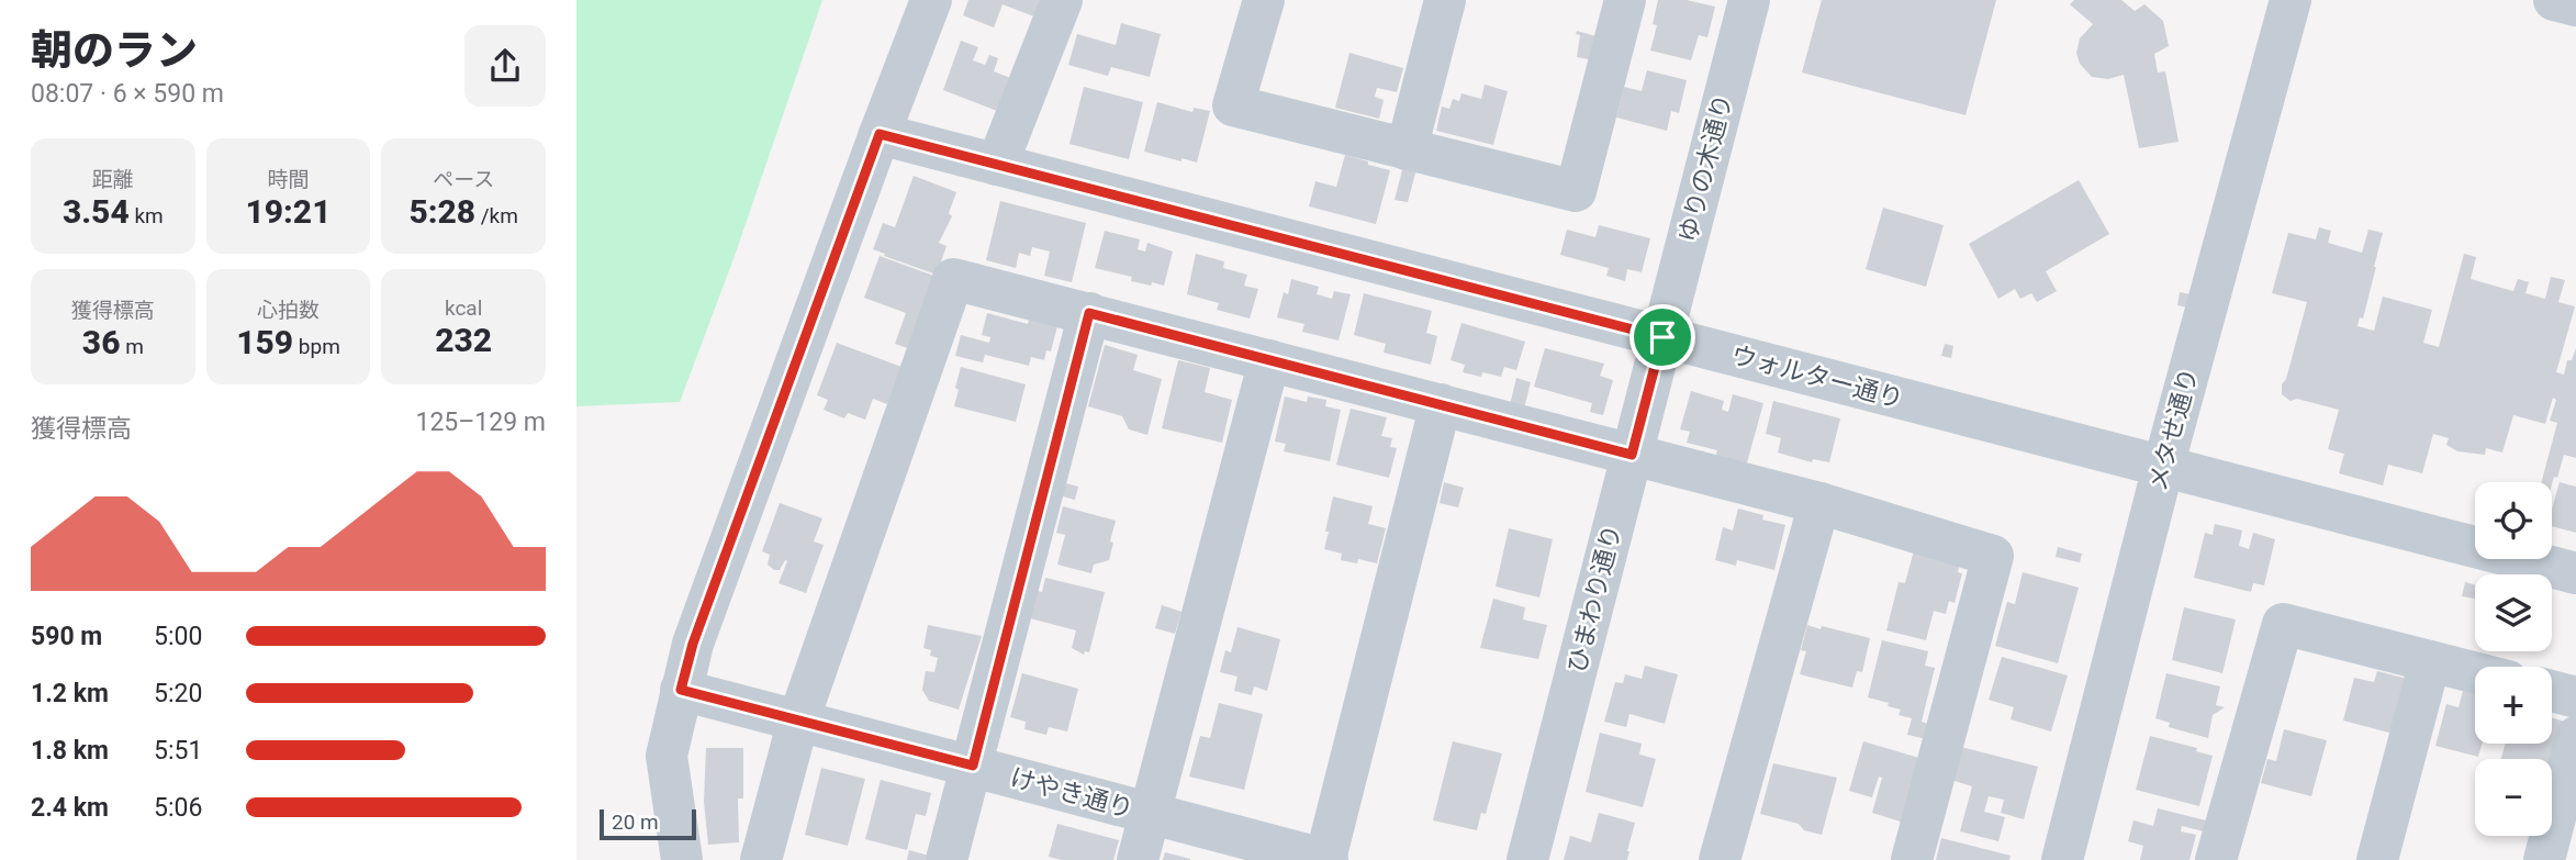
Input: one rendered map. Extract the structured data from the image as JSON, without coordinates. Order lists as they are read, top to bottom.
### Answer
{
  "streets": {
    "street": [
      "ゆりの木通り",
      "ウォルター通り",
      "メタせ通り",
      "ひまわり通り",
      "けやき通り"
    ]
  },
  "crossings": [
    ["ゆりの木通り", "ウォルター通り"],
    ["ゆりの木通り", "ひまわり通り"],
    ["ウォルター通り", "メタせ通り"],
    ["ウォルター通り", "ひまわり通り"]
  ],
  "scale_bar": "20 m",
  "page": {
    "heading": ["朝のラン", "08:07 · 6 × 590 m"],
    "stats": [
      ["距離", "3.54 km"],
      ["時間", "19:21"],
      ["ペース", "5:28 /km"],
      ["獲得標高", "36 m"],
      ["心拍数", "159 bpm"],
      ["kcal", "232"]
    ],
    "chart": ["獲得標高", "125–129 m"],
    "map_buttons": ["+", "−"],
    "list": [
      {
        "name": "590 m",
        "note": "5:00"
      },
      {
        "name": "1.2 km",
        "note": "5:20"
      },
      {
        "name": "1.8 km",
        "note": "5:51"
      },
      {
        "name": "2.4 km",
        "note": "5:06"
      }
    ],
    "scale": "20 m"
  }
}
